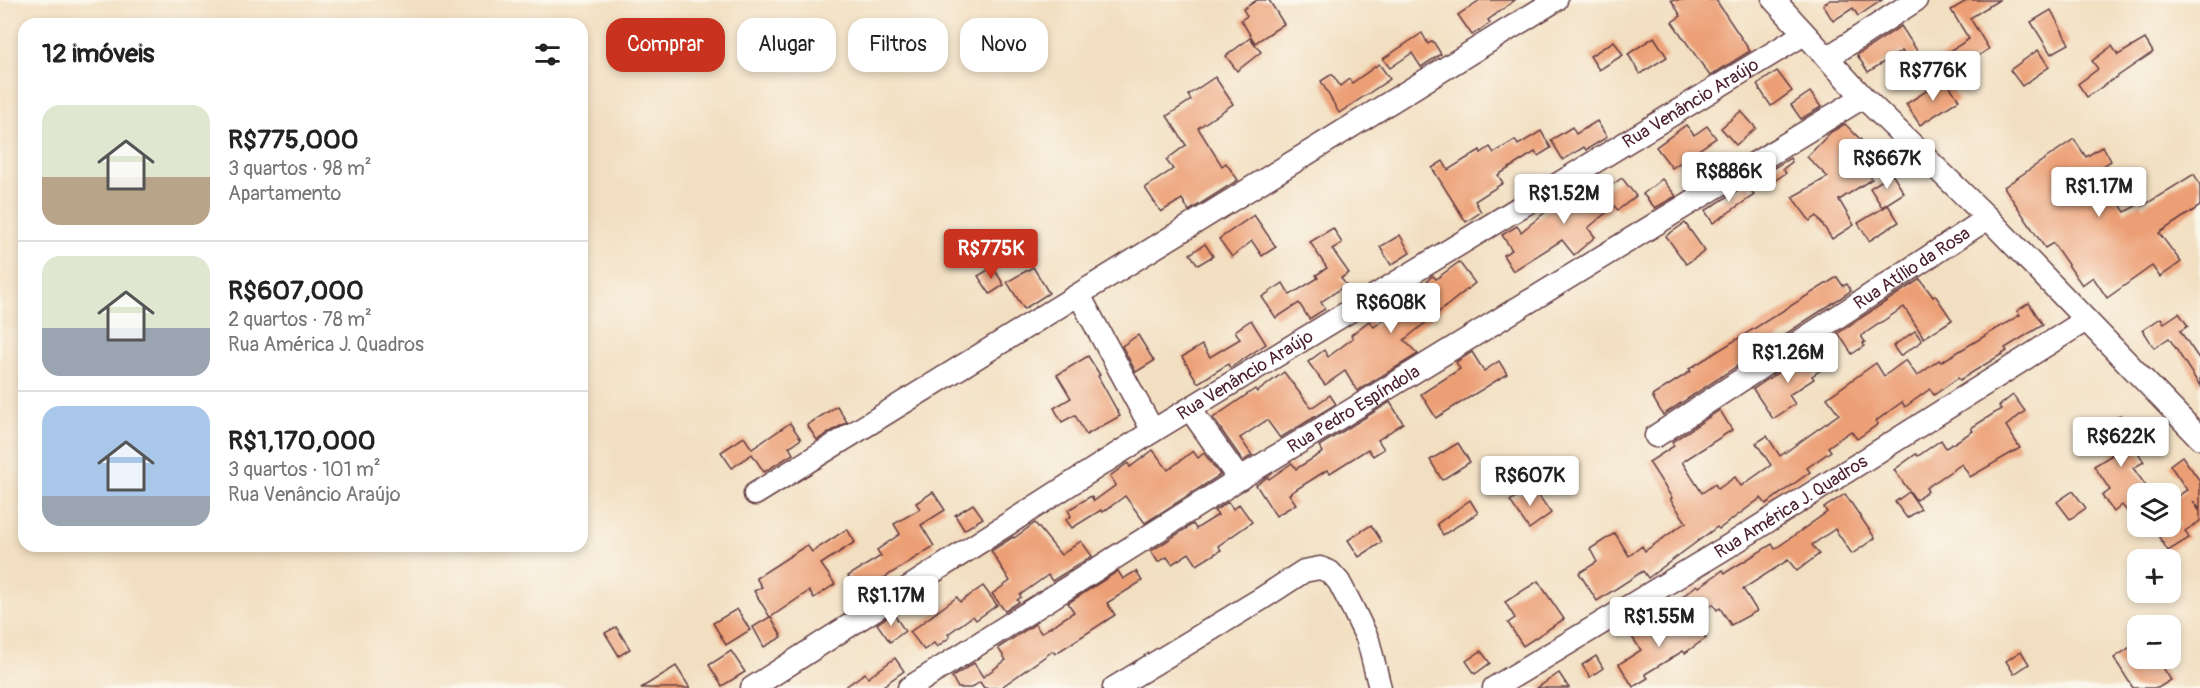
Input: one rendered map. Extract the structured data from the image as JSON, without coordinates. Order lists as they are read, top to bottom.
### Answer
{
  "streets": {
    "street": [
      "Rua Venâncio Araújo",
      "Rua Atílio da Rosa",
      "Rua Pedro Espíndola",
      "Rua América J. Quadros"
    ]
  },
  "page": {
    "chip": [
      "Comprar",
      "Alugar",
      "Filtros",
      "Novo"
    ],
    "heading": "12 imóveis",
    "price": [
      "R$776K",
      "R$667K",
      "R$886K",
      "R$1.17M",
      "R$1.52M",
      "R$775K",
      "R$608K",
      "R$1.26M",
      "R$622K",
      "R$607K",
      "R$1.17M",
      "R$1.55M"
    ],
    "list": [
      {
        "name": "R$775,000",
        "note": "3 quartos · 98 m² · Apartamento"
      },
      {
        "name": "R$607,000",
        "note": "2 quartos · 78 m² · Rua América J. Quadros"
      },
      {
        "name": "R$1,170,000",
        "note": "3 quartos · 101 m² · Rua Venâncio Araújo"
      }
    ],
    "map_buttons": ["+", "−"]
  }
}
